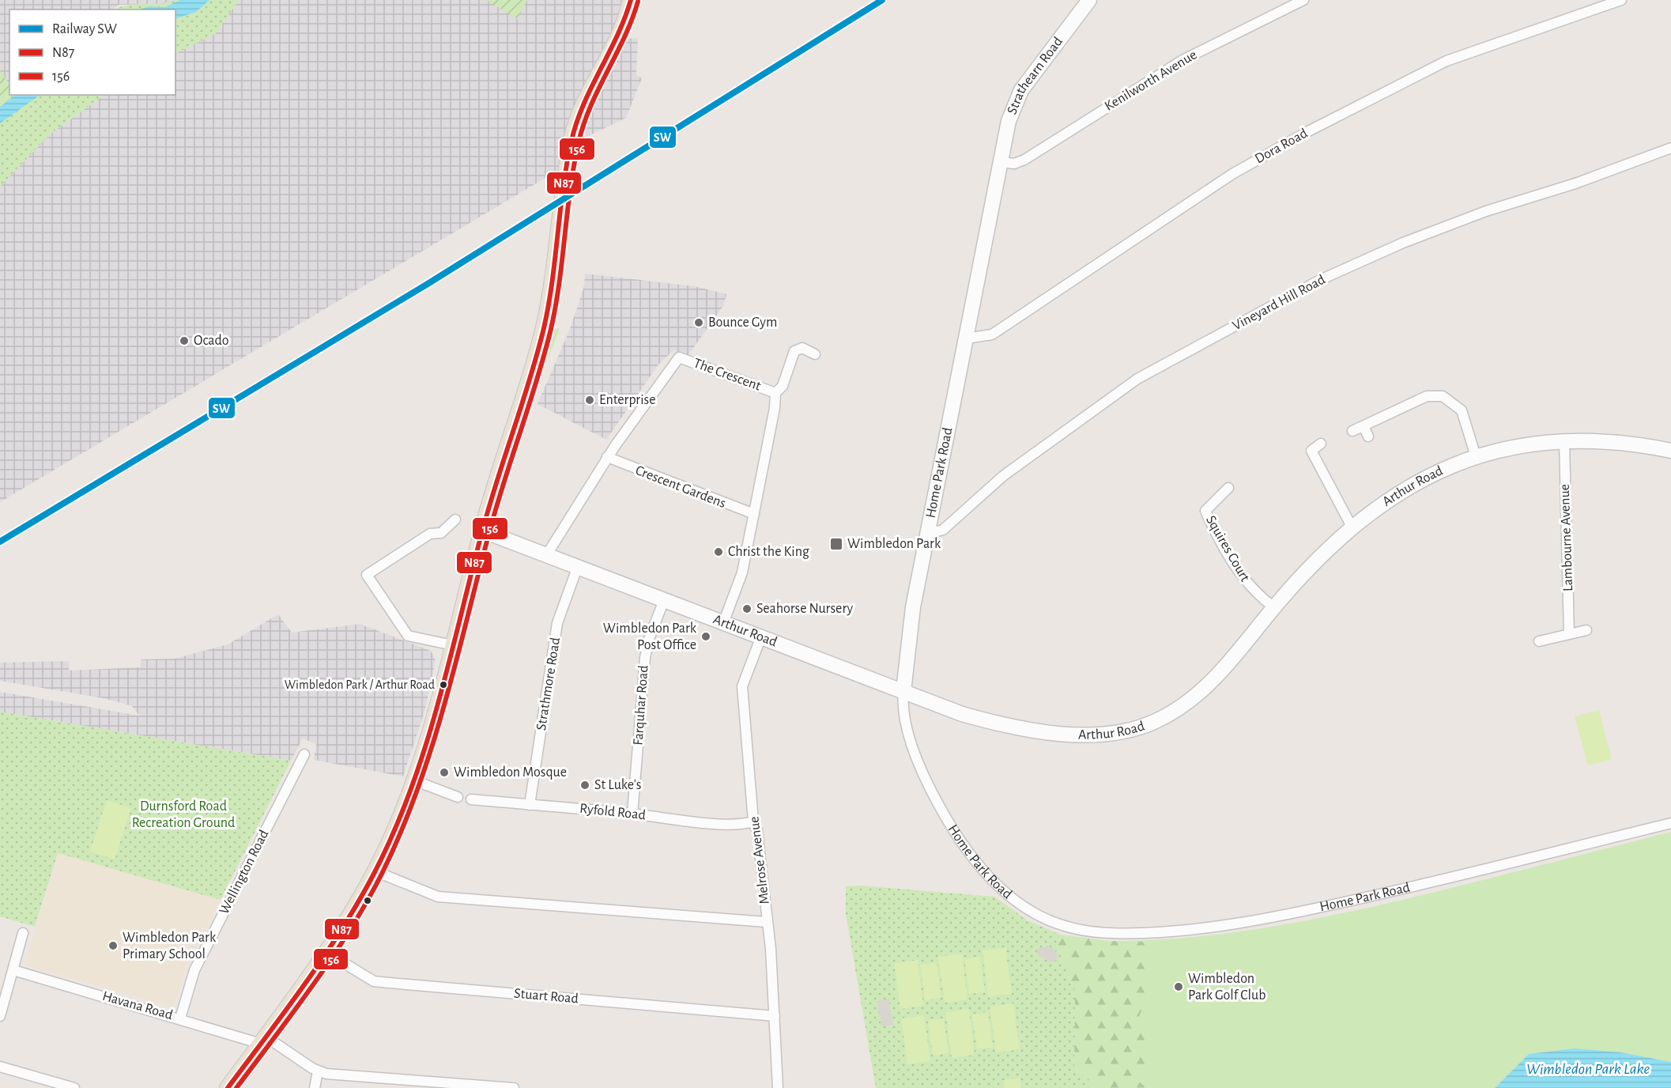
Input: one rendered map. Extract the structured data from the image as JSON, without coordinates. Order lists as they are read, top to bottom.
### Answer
{
  "streets": {
    "street": [
      "Strathearn Road",
      "Kenilworth Avenue",
      "Dora Road",
      "Vineyard Hill Road",
      "The Crescent",
      "Home Park Road",
      "Arthur Road",
      "Crescent Gardens",
      "Lambourne Avenue",
      "Squires Court",
      "Strathmore Road",
      "Farquhar Road",
      "Ryfold Road",
      "Melrose Avenue",
      "Wellington Road",
      "Stuart Road",
      "Havana Road"
    ]
  },
  "crossings": [
    ["Strathearn Road", "Kenilworth Avenue"],
    ["Strathearn Road", "Home Park Road"],
    ["Kenilworth Avenue", "Home Park Road"],
    ["Dora Road", "Home Park Road"],
    ["Vineyard Hill Road", "Home Park Road"],
    ["The Crescent", "Arthur Road"],
    ["The Crescent", "Crescent Gardens"],
    ["Home Park Road", "Arthur Road"],
    ["Arthur Road", "Lambourne Avenue"],
    ["Arthur Road", "Squires Court"],
    ["Arthur Road", "Strathmore Road"],
    ["Arthur Road", "Farquhar Road"],
    ["Arthur Road", "Melrose Avenue"],
    ["Strathmore Road", "Ryfold Road"],
    ["Farquhar Road", "Ryfold Road"],
    ["Ryfold Road", "Melrose Avenue"],
    ["Melrose Avenue", "Stuart Road"],
    ["Wellington Road", "Havana Road"]
  ],
  "water": ["Wimbledon Park Lake"],
  "parks": ["Durnsford Road Recreation Ground"],
  "places": {
    "other": [
      "Bounce Gym",
      "Ocado",
      "Enterprise",
      "Christ the King",
      "Seahorse Nursery",
      "Wimbledon Park Post Office",
      "Wimbledon Park / Arthur Road",
      "Wimbledon Mosque",
      "St Luke's",
      "Wimbledon Park Primary School",
      "Wimbledon Park Golf Club"
    ],
    "transit": ["Wimbledon Park"]
  },
  "lines": ["rail line SW", "transit line N87", "transit line 156"],
  "legend": ["Railway SW", "N87", "156"]
}
